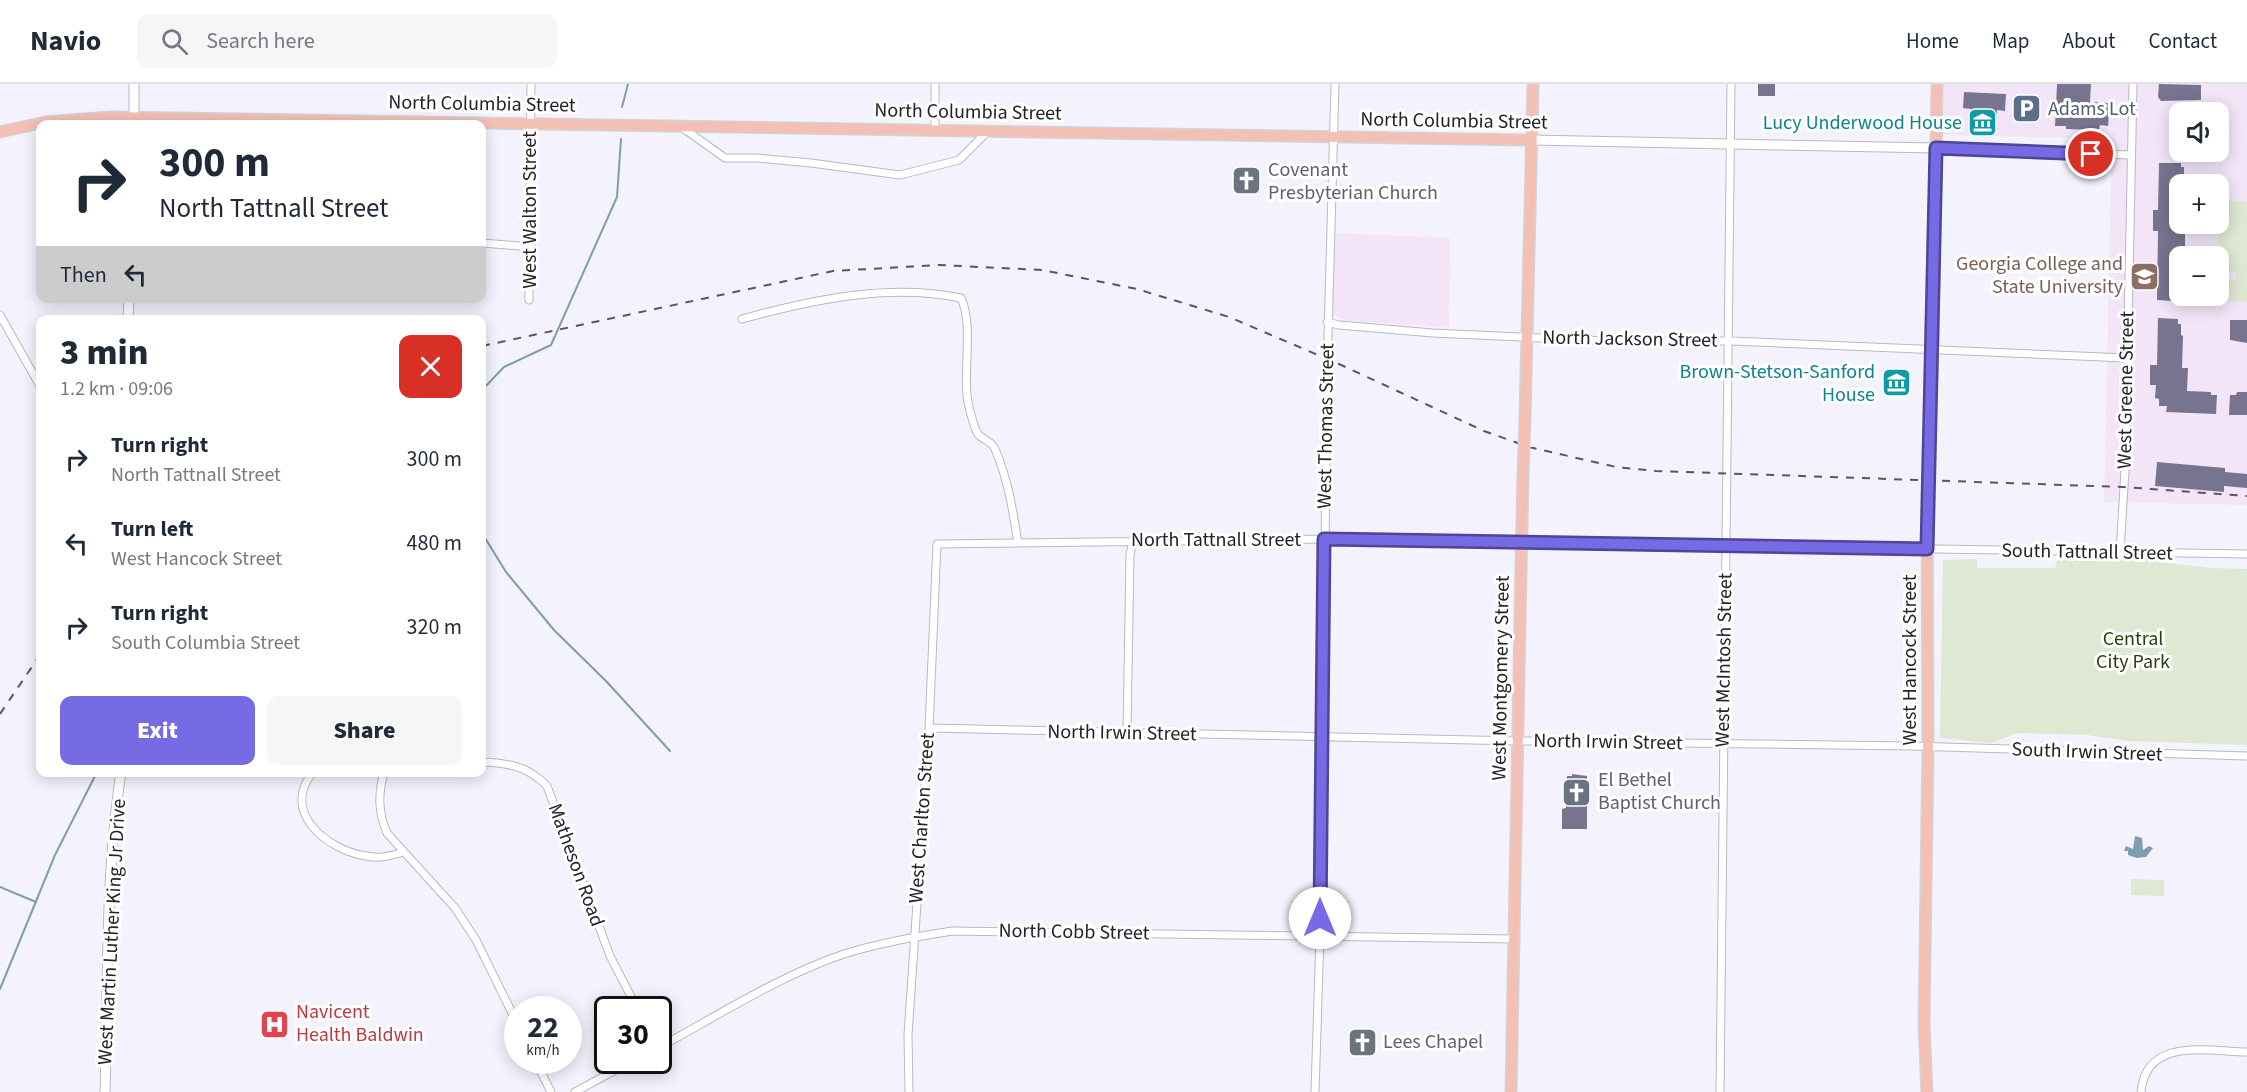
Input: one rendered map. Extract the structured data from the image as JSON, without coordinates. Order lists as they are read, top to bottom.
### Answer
{
  "streets": {
    "main road": ["North Columbia Street", "West Hancock Street", "West Montgomery Street"],
    "street": [
      "West Walton Street",
      "North Jackson Street",
      "West Greene Street",
      "West Thomas Street",
      "North Tattnall Street",
      "South Tattnall Street",
      "West McIntosh Street",
      "North Irwin Street",
      "South Irwin Street",
      "West Charlton Street",
      "Matheson Road",
      "West Martin Luther King Jr Drive",
      "North Cobb Street"
    ]
  },
  "crossings": [
    ["North Columbia Street", "West Walton Street"],
    ["North Columbia Street", "West Thomas Street"],
    ["North Columbia Street", "West McIntosh Street"],
    ["North Columbia Street", "West Hancock Street"],
    ["North Columbia Street", "West Montgomery Street"],
    ["North Jackson Street", "West Greene Street"],
    ["North Jackson Street", "West Thomas Street"],
    ["North Jackson Street", "West McIntosh Street"],
    ["North Jackson Street", "West Hancock Street"],
    ["North Jackson Street", "West Montgomery Street"],
    ["West Greene Street", "South Tattnall Street"],
    ["West Thomas Street", "North Tattnall Street"],
    ["West Thomas Street", "North Irwin Street"],
    ["West Thomas Street", "North Cobb Street"],
    ["North Tattnall Street", "South Tattnall Street"],
    ["North Tattnall Street", "West McIntosh Street"],
    ["North Tattnall Street", "West Hancock Street"],
    ["North Tattnall Street", "West Charlton Street"],
    ["South Tattnall Street", "West Hancock Street"],
    ["West McIntosh Street", "North Irwin Street"],
    ["West Hancock Street", "North Irwin Street"],
    ["West Hancock Street", "South Irwin Street"],
    ["West Montgomery Street", "North Irwin Street"],
    ["West Montgomery Street", "North Cobb Street"],
    ["North Irwin Street", "South Irwin Street"],
    ["North Irwin Street", "West Charlton Street"],
    ["West Charlton Street", "North Cobb Street"]
  ],
  "parks": ["Central City Park"],
  "places": {
    "parking": ["Adams Lot"],
    "museum": ["Lucy Underwood House", "Brown-Stetson-Sanford House"],
    "church": ["Covenant Presbyterian Church", "El Bethel Baptist Church", "Lees Chapel"],
    "school or university": ["Georgia College and State University"],
    "hospital": ["Navicent Health Baldwin"]
  },
  "page": {
    "header": "Navio",
    "search": "Search here",
    "nav": [
      "Home",
      "Map",
      "About",
      "Contact"
    ],
    "map_buttons": ["+", "−"],
    "turn": ["300 m", "North Tattnall Street"],
    "then": "Then",
    "heading": ["3 min", "1.2 km · 09:06"],
    "list": [
      {
        "name": "Turn right",
        "note": "North Tattnall Street",
        "value": "300 m"
      },
      {
        "name": "Turn left",
        "note": "West Hancock Street",
        "value": "480 m"
      },
      {
        "name": "Turn right",
        "note": "South Columbia Street",
        "value": "320 m"
      }
    ],
    "buttons": ["Exit", "Share"],
    "speed": "22 km/h",
    "limit": "30"
  }
}
